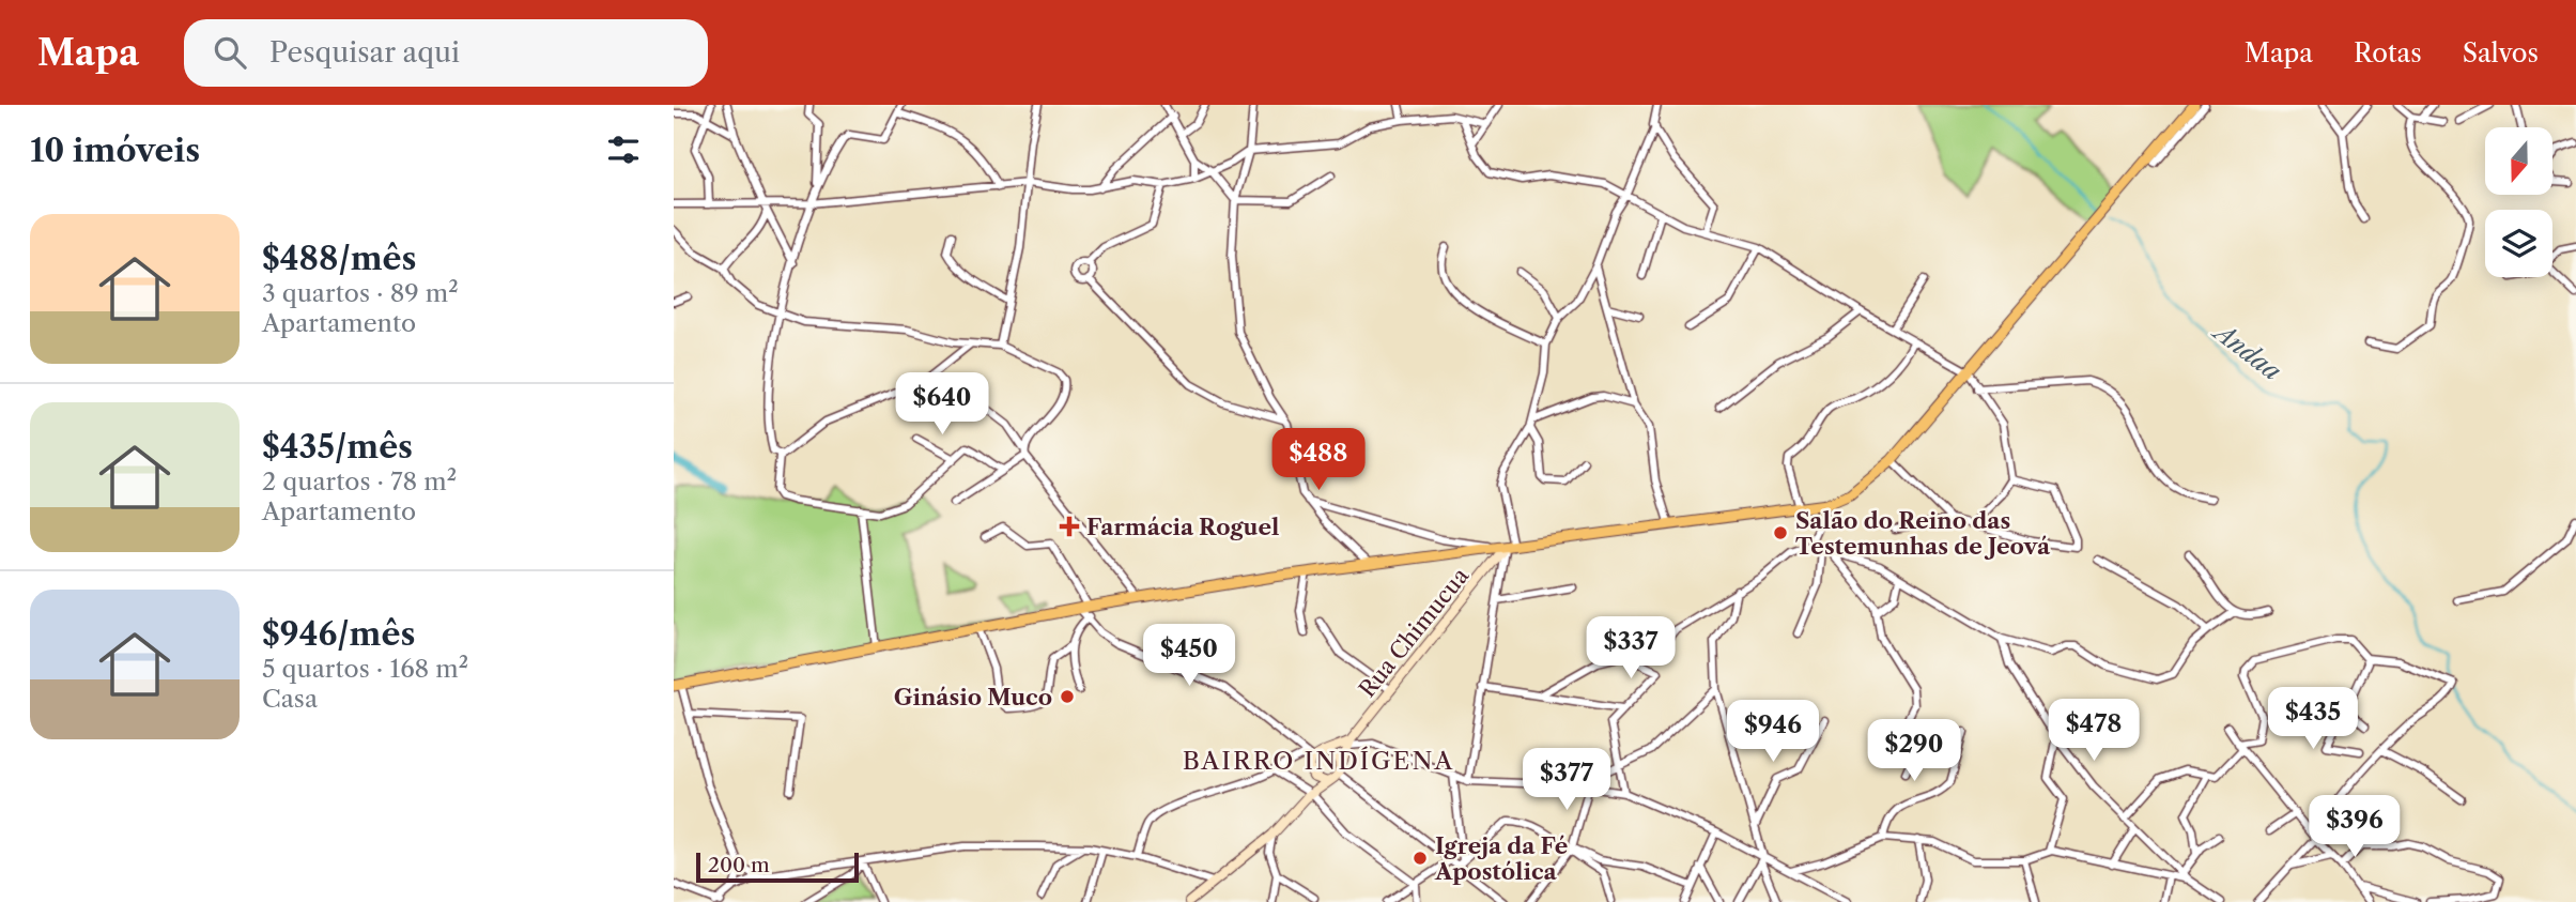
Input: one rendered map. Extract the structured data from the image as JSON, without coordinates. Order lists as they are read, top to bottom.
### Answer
{
  "streets": {
    "street": ["Rua Chimucua"]
  },
  "districts": ["BAIRRO INDÍGENA"],
  "water": ["Andaa"],
  "places": {
    "health": ["Farmácia Roguel"],
    "other": ["Salão do Reino das Testemunhas de Jeová", "Ginásio Muco", "Igreja da Fé Apostólica"]
  },
  "scale_bar": "200 m",
  "north": "bottom",
  "page": {
    "header": "Mapa",
    "search": "Pesquisar aqui",
    "nav": ["Mapa", "Rotas", "Salvos"],
    "heading": "10 imóveis",
    "list": [
      {
        "name": "$488/mês",
        "note": "3 quartos · 89 m² · Apartamento"
      },
      {
        "name": "$435/mês",
        "note": "2 quartos · 78 m² · Apartamento"
      },
      {
        "name": "$946/mês",
        "note": "5 quartos · 168 m² · Casa"
      }
    ],
    "price": [
      "$640",
      "$488",
      "$337",
      "$450",
      "$435",
      "$478",
      "$946",
      "$290",
      "$377",
      "$396"
    ],
    "scale": "200 m"
  }
}
